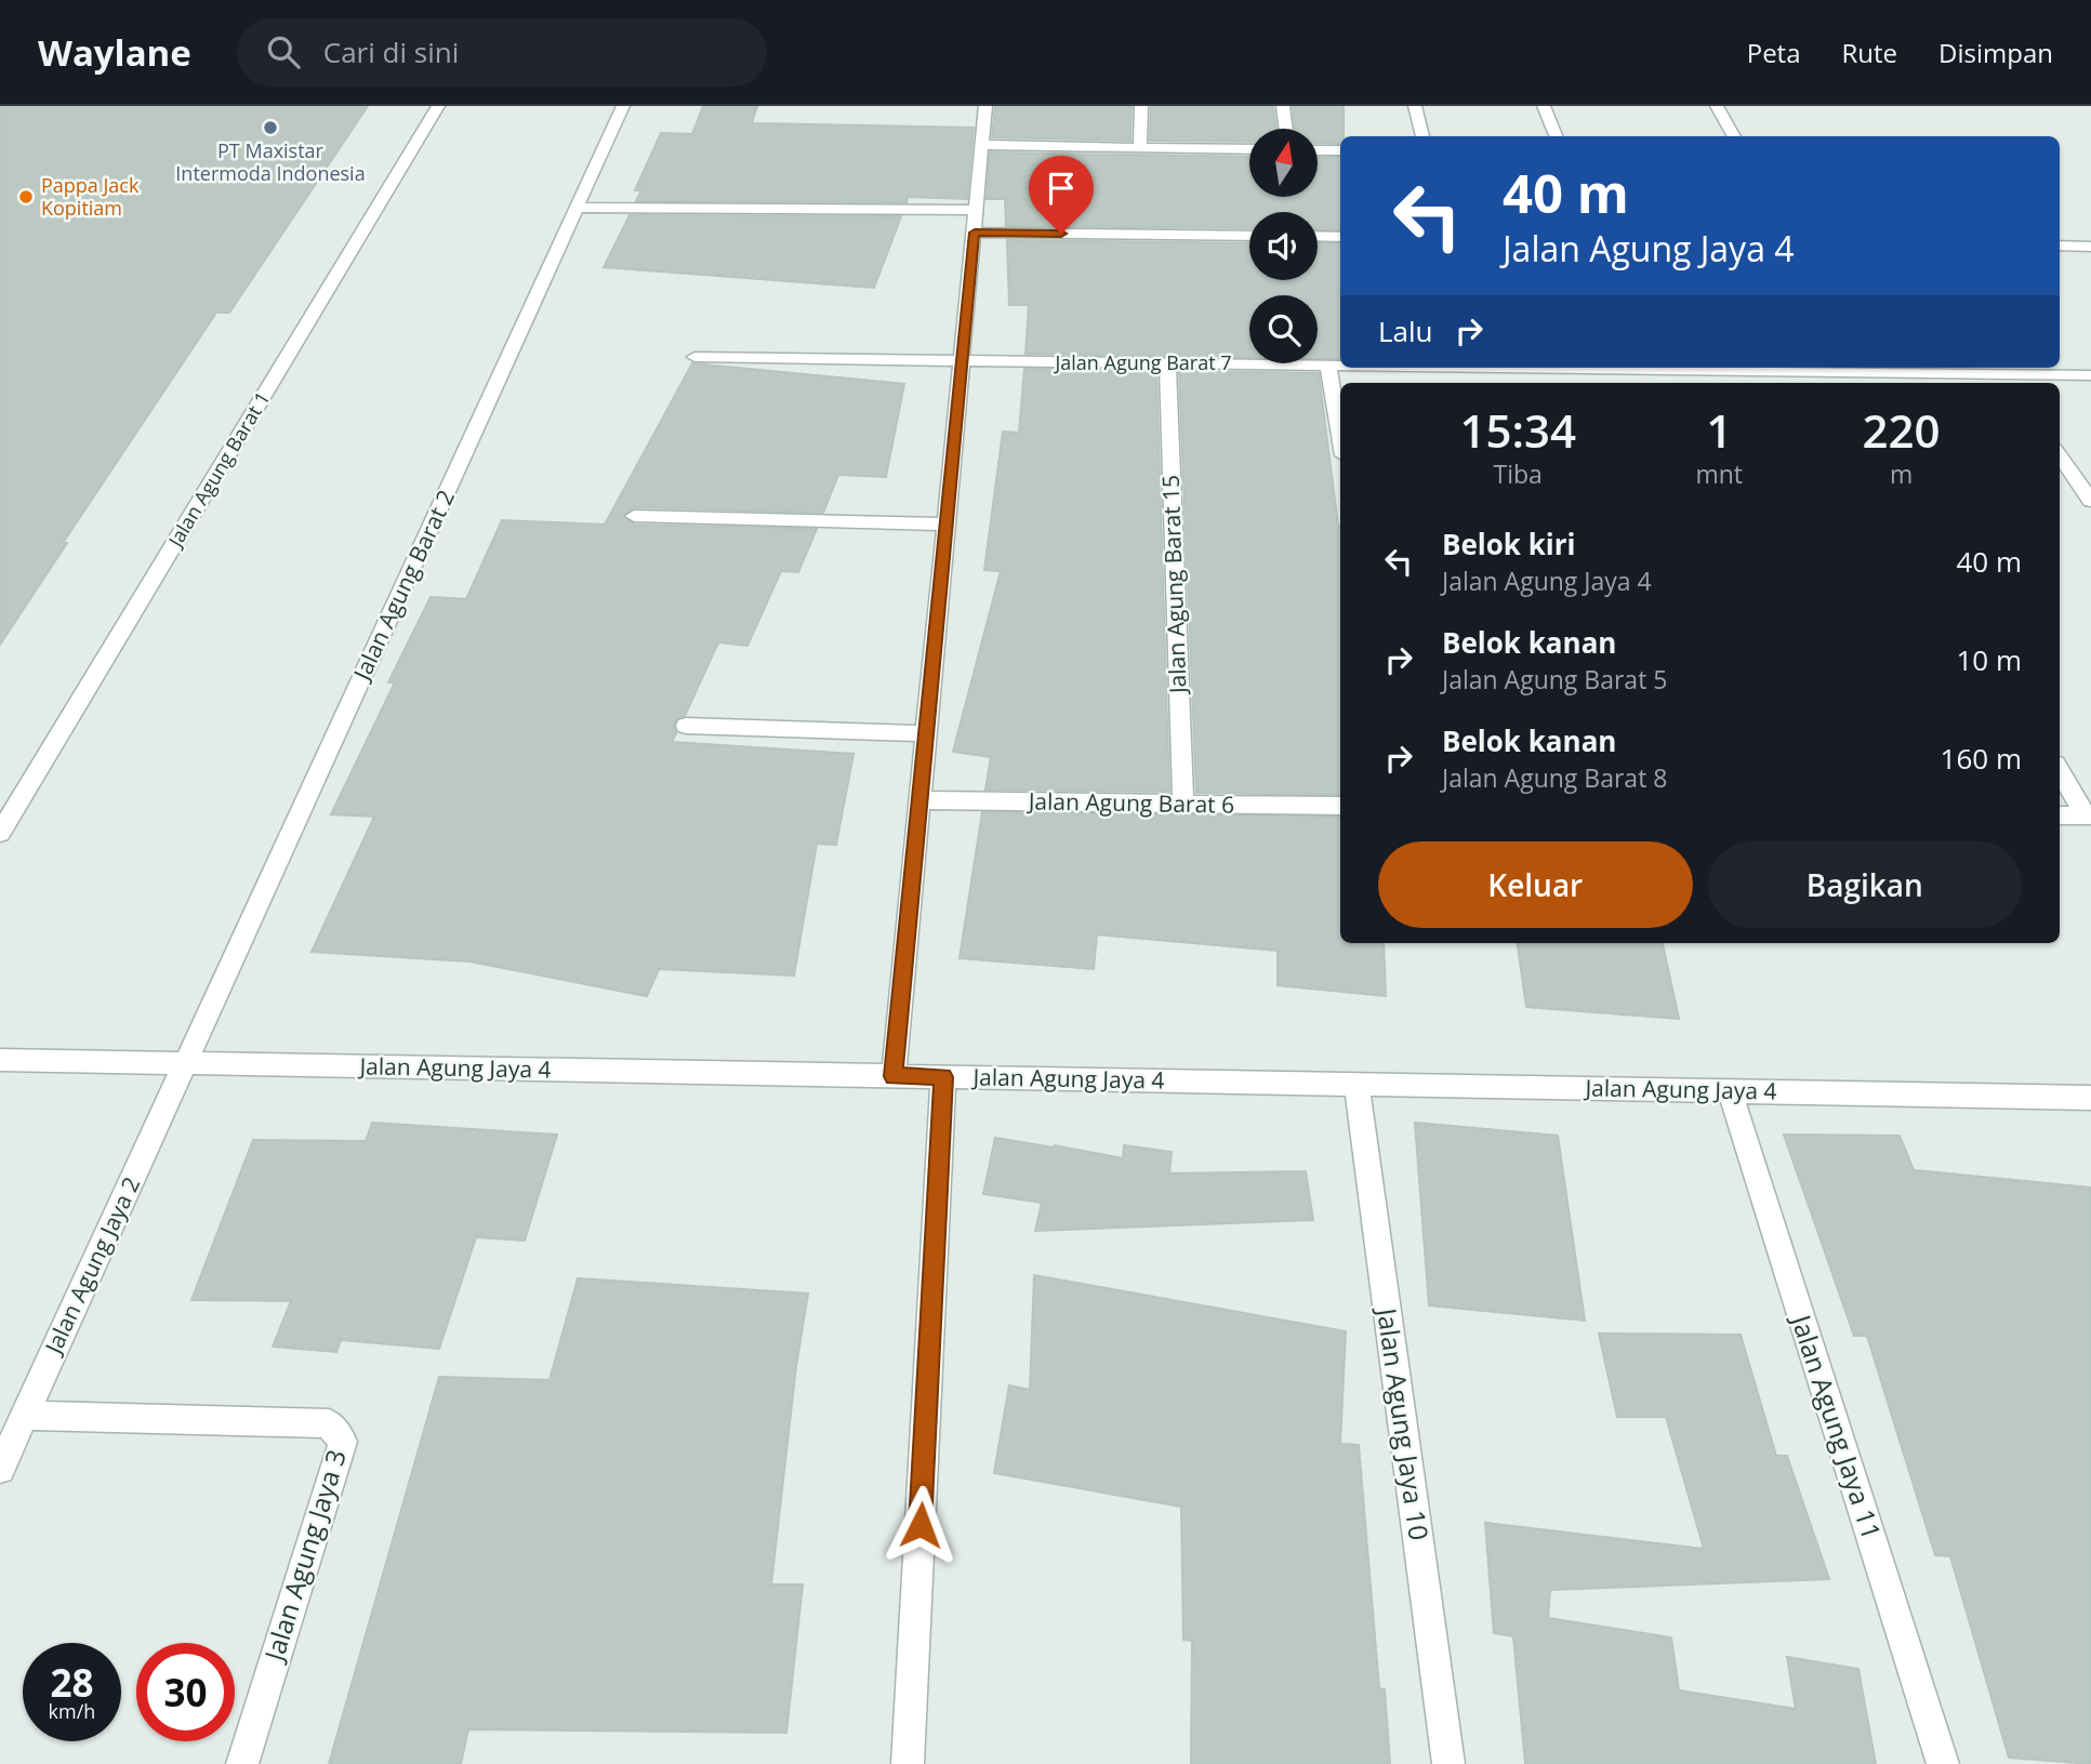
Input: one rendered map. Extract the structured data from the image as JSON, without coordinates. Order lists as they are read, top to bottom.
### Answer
{
  "streets": {
    "street": [
      "Jalan Agung Barat 7",
      "Jalan Agung Barat 1",
      "Jalan Agung Barat 15",
      "Jalan Agung Barat 2",
      "Jalan Agung Barat 6",
      "Jalan Agung Jaya 4",
      "Jalan Agung Jaya 2",
      "Jalan Agung Jaya 10",
      "Jalan Agung Jaya 11",
      "Jalan Agung Jaya 3"
    ]
  },
  "crossings": [
    ["Jalan Agung Barat 7", "Jalan Agung Barat 15"],
    ["Jalan Agung Barat 15", "Jalan Agung Barat 6"],
    ["Jalan Agung Barat 2", "Jalan Agung Jaya 4"],
    ["Jalan Agung Barat 2", "Jalan Agung Jaya 2"],
    ["Jalan Agung Jaya 4", "Jalan Agung Jaya 2"],
    ["Jalan Agung Jaya 4", "Jalan Agung Jaya 10"],
    ["Jalan Agung Jaya 4", "Jalan Agung Jaya 11"],
    ["Jalan Agung Jaya 2", "Jalan Agung Jaya 3"]
  ],
  "places": ["PT Maxistar Intermoda Indonesia", "Pappa Jack Kopitiam"],
  "north": "top",
  "page": {
    "header": "Waylane",
    "search": "Cari di sini",
    "nav": ["Peta", "Rute", "Disimpan"],
    "turn": ["40 m", "Jalan Agung Jaya 4"],
    "then": "Lalu",
    "eta": [
      "15:34",
      "Tiba",
      "1",
      "mnt",
      "220",
      "m"
    ],
    "list": [
      {
        "name": "Belok kiri",
        "note": "Jalan Agung Jaya 4",
        "value": "40 m"
      },
      {
        "name": "Belok kanan",
        "note": "Jalan Agung Barat 5",
        "value": "10 m"
      },
      {
        "name": "Belok kanan",
        "note": "Jalan Agung Barat 8",
        "value": "160 m"
      }
    ],
    "buttons": ["Keluar", "Bagikan"],
    "speed": "28 km/h",
    "limit": "30"
  }
}
